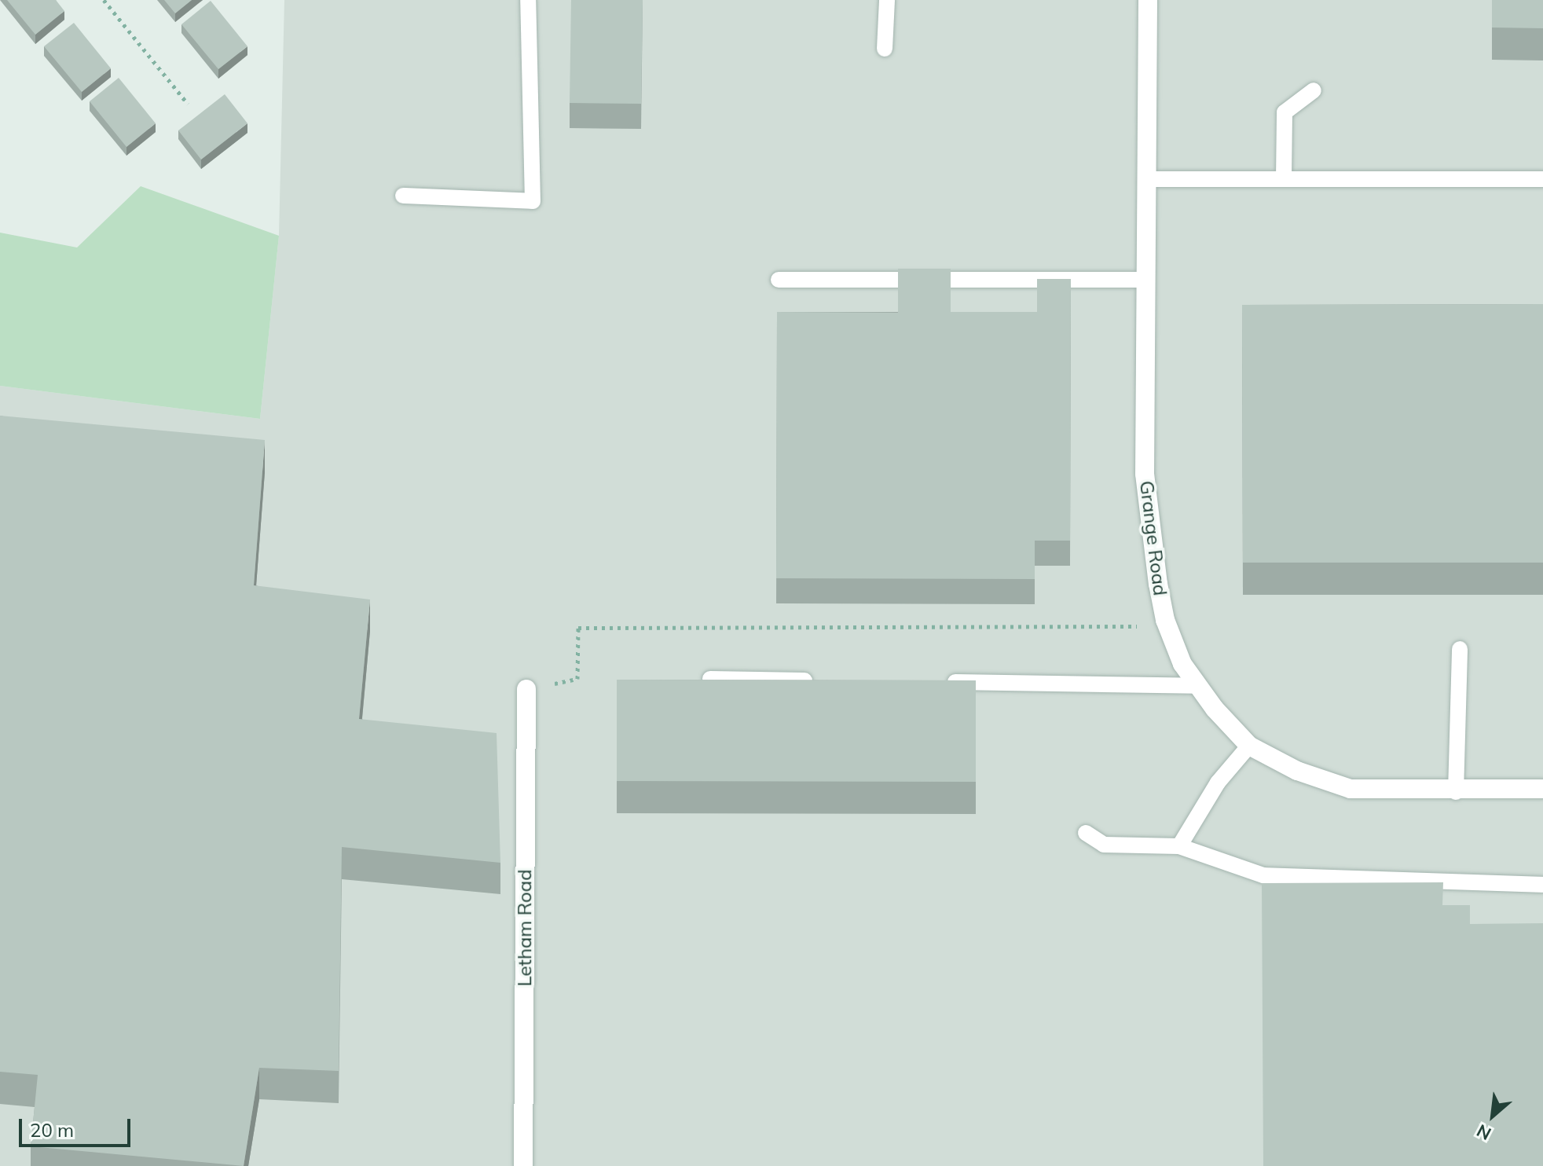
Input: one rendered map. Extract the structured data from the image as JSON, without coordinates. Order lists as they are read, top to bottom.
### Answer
{
  "streets": {
    "street": ["Grange Road", "Letham Road"]
  },
  "scale_bar": "20 m",
  "north": "bottom left"
}
